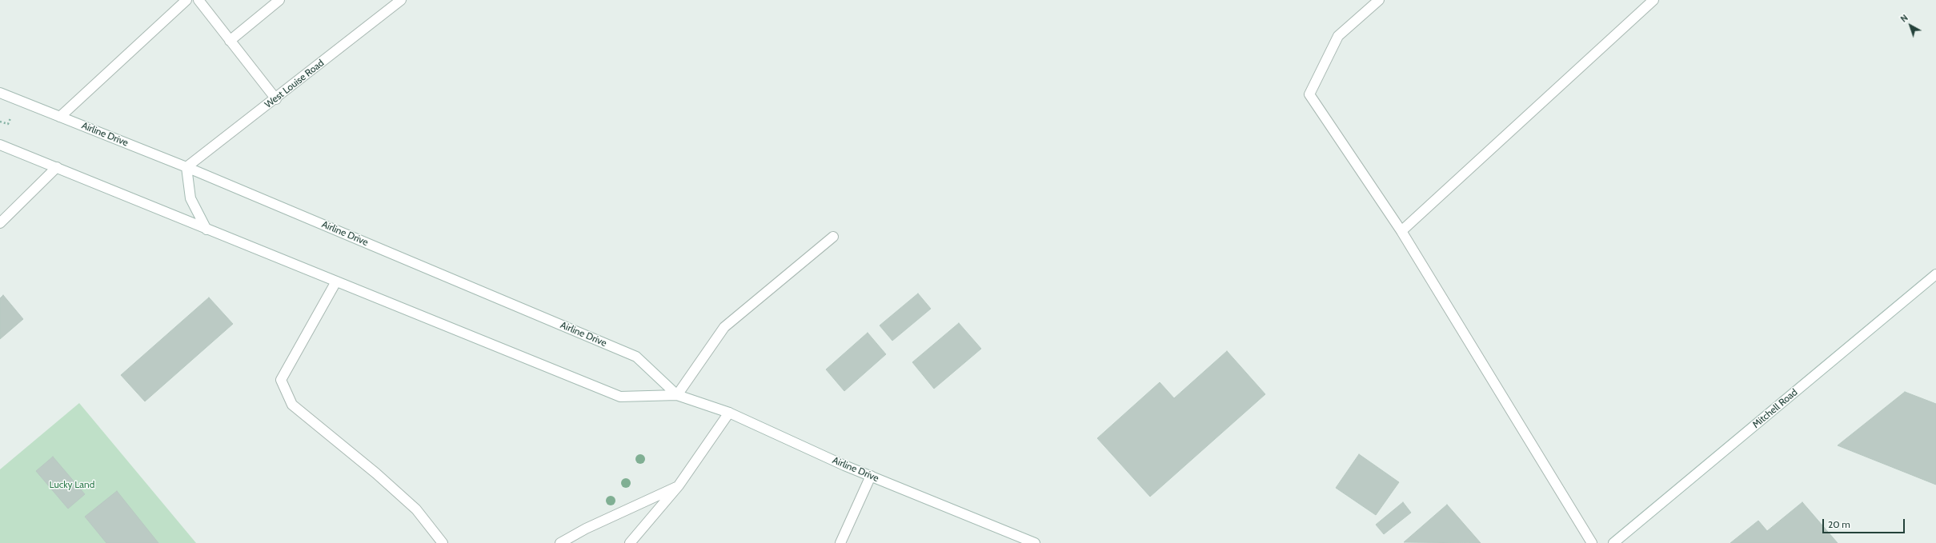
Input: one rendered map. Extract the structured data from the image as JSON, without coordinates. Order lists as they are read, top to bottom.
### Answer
{
  "streets": {
    "main road": ["West Louise Road", "Airline Drive", "Mitchell Road"]
  },
  "crossings": [
    ["West Louise Road", "Airline Drive"]
  ],
  "parks": ["Lucky Land"],
  "scale_bar": "20 m",
  "north": "top left"
}
